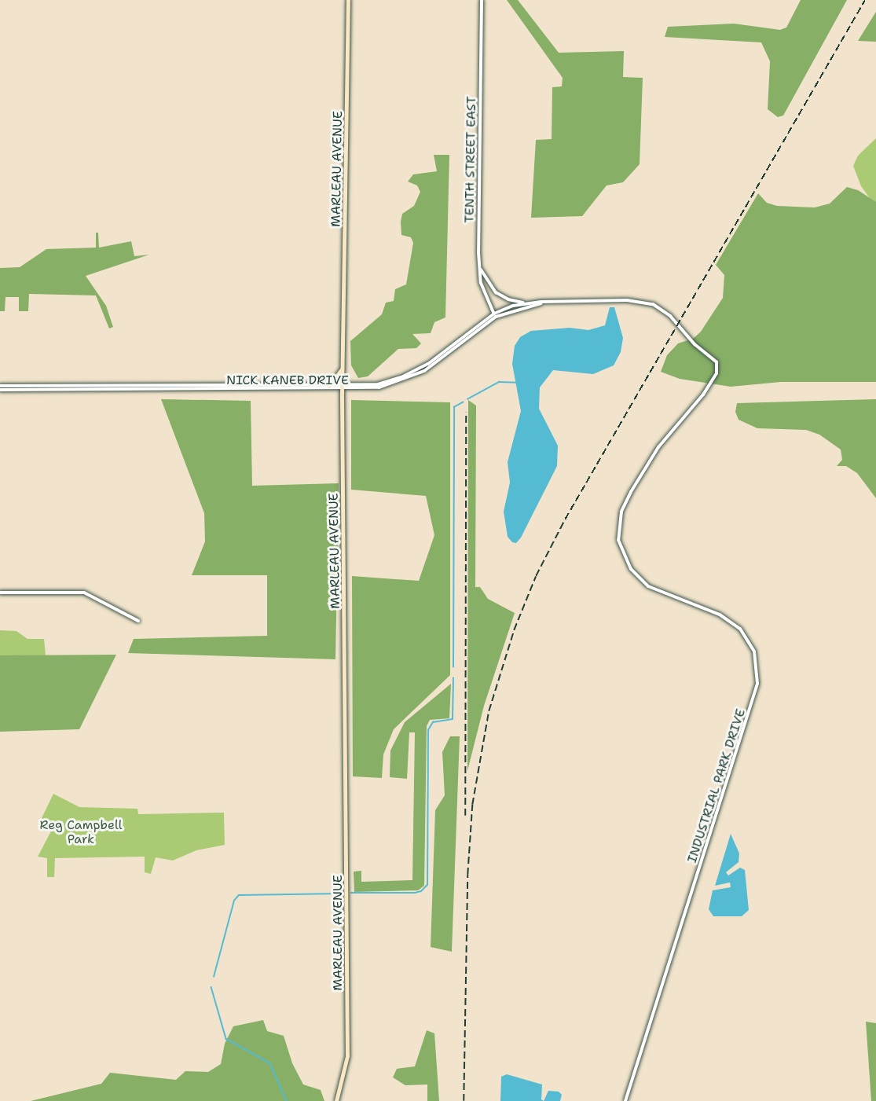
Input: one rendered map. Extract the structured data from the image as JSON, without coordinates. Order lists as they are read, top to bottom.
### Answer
{
  "streets": {
    "main road": ["MARLEAU AVENUE"],
    "street": ["TENTH STREET EAST", "NICK KANEB DRIVE", "INDUSTRIAL PARK DRIVE"]
  },
  "crossings": [
    ["TENTH STREET EAST", "NICK KANEB DRIVE"],
    ["MARLEAU AVENUE", "NICK KANEB DRIVE"],
    ["NICK KANEB DRIVE", "INDUSTRIAL PARK DRIVE"]
  ],
  "parks": ["Reg Campbell Park"]
}
